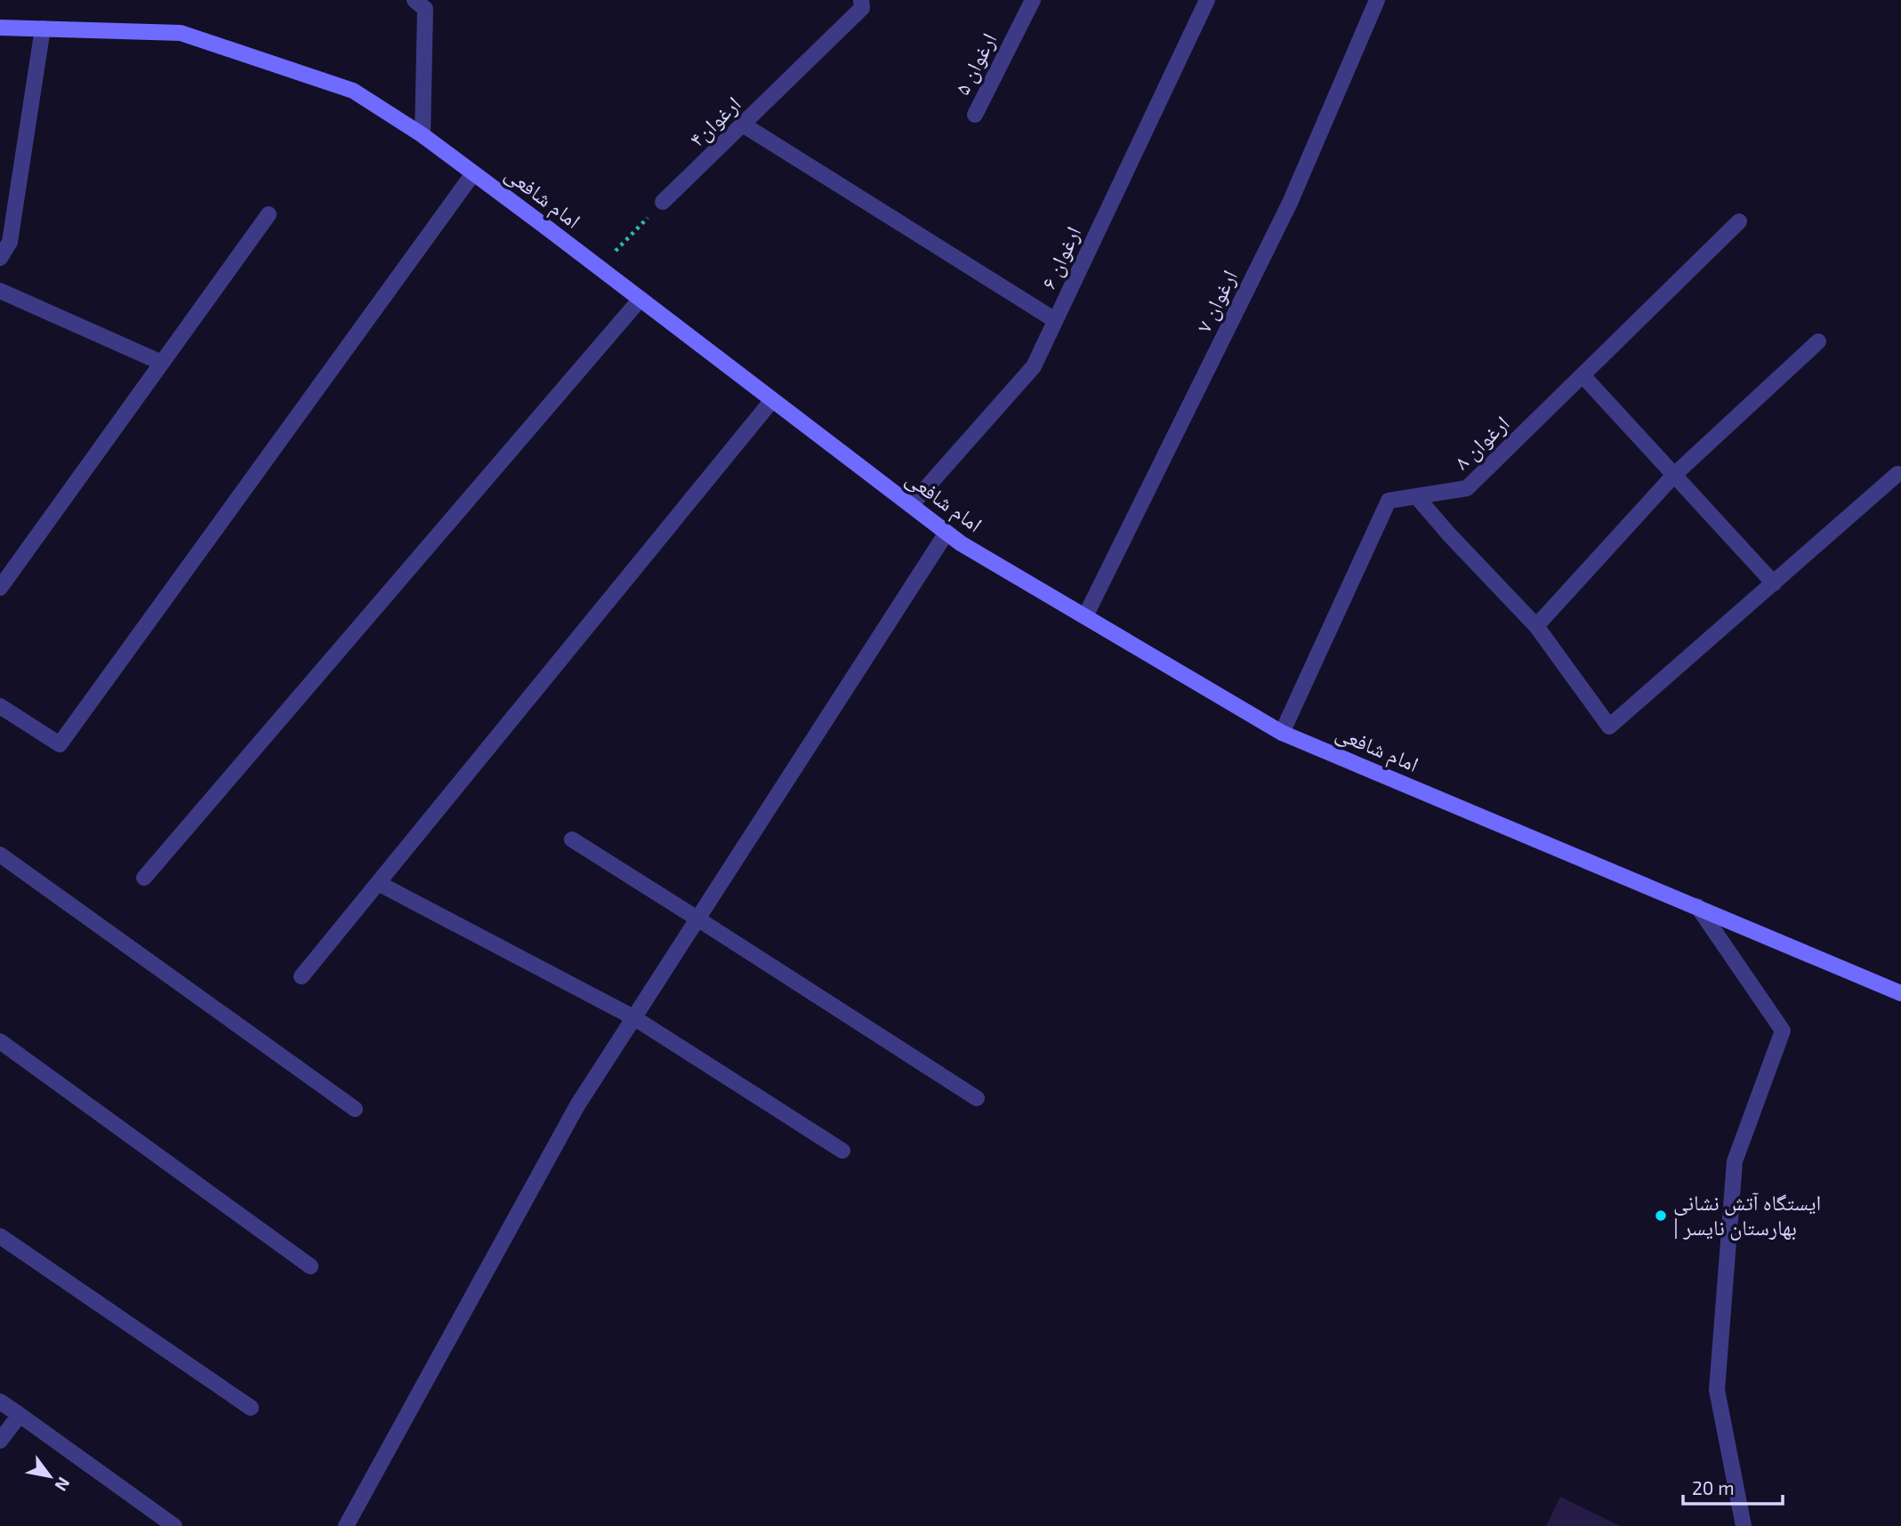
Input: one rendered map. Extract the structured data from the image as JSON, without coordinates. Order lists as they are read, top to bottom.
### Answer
{
  "streets": {
    "main road": ["امام شافعی"],
    "street": [
      "ارغوان ۵",
      "ارغوان۴",
      "ارغوان ۶",
      "ارغوان ۷",
      "ارغوان ۸"
    ]
  },
  "crossings": [
    ["امام شافعی", "ارغوان ۶"],
    ["امام شافعی", "ارغوان ۷"],
    ["امام شافعی", "ارغوان ۸"]
  ],
  "places": ["ایستگاه آتش نشانی | بهارستان نایسر"],
  "scale_bar": "20 m",
  "north": "bottom right"
}
